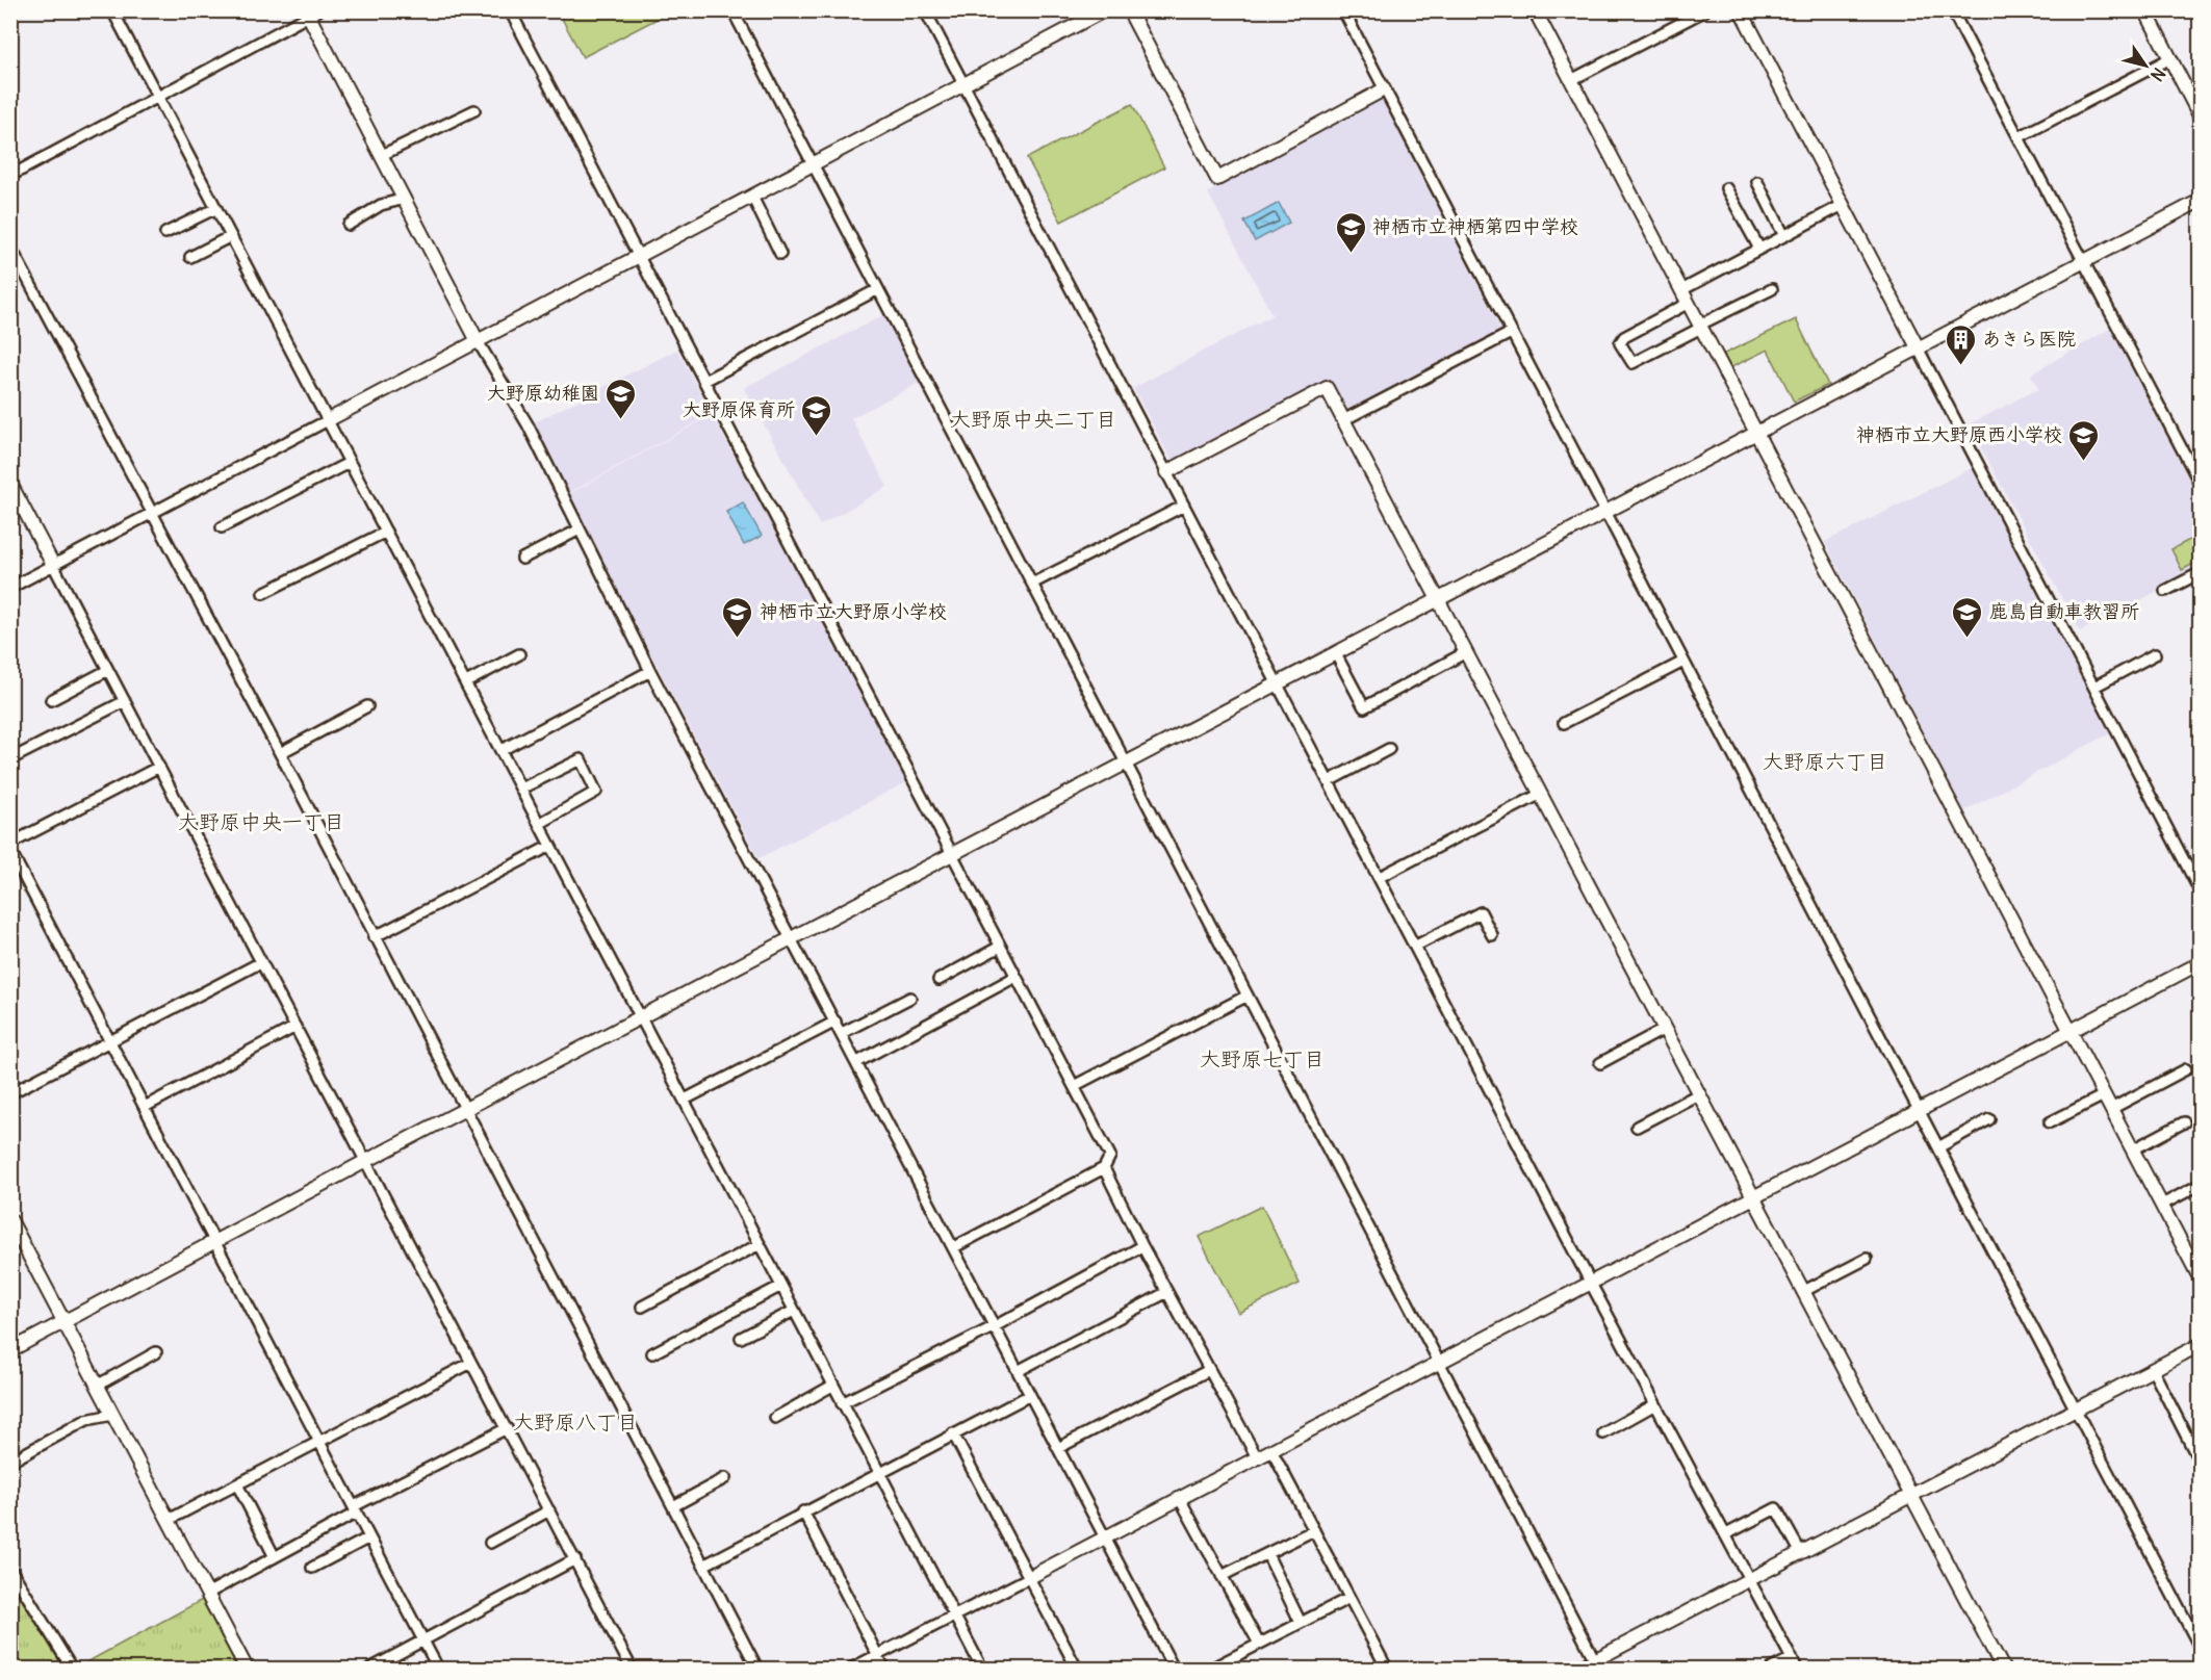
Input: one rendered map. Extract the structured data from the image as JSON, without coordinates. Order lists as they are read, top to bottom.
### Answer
{
  "districts": [
    "大野原中央二丁目",
    "大野原六丁目",
    "大野原中央一丁目",
    "大野原七丁目",
    "大野原八丁目"
  ],
  "places": {
    "school or university": [
      "神栖市立神栖第四中学校",
      "大野原幼稚園",
      "大野原保育所",
      "神栖市立大野原西小学校",
      "神栖市立大野原小学校",
      "鹿島自動車教習所"
    ],
    "building": ["あきら医院"]
  },
  "north": "bottom right"
}
